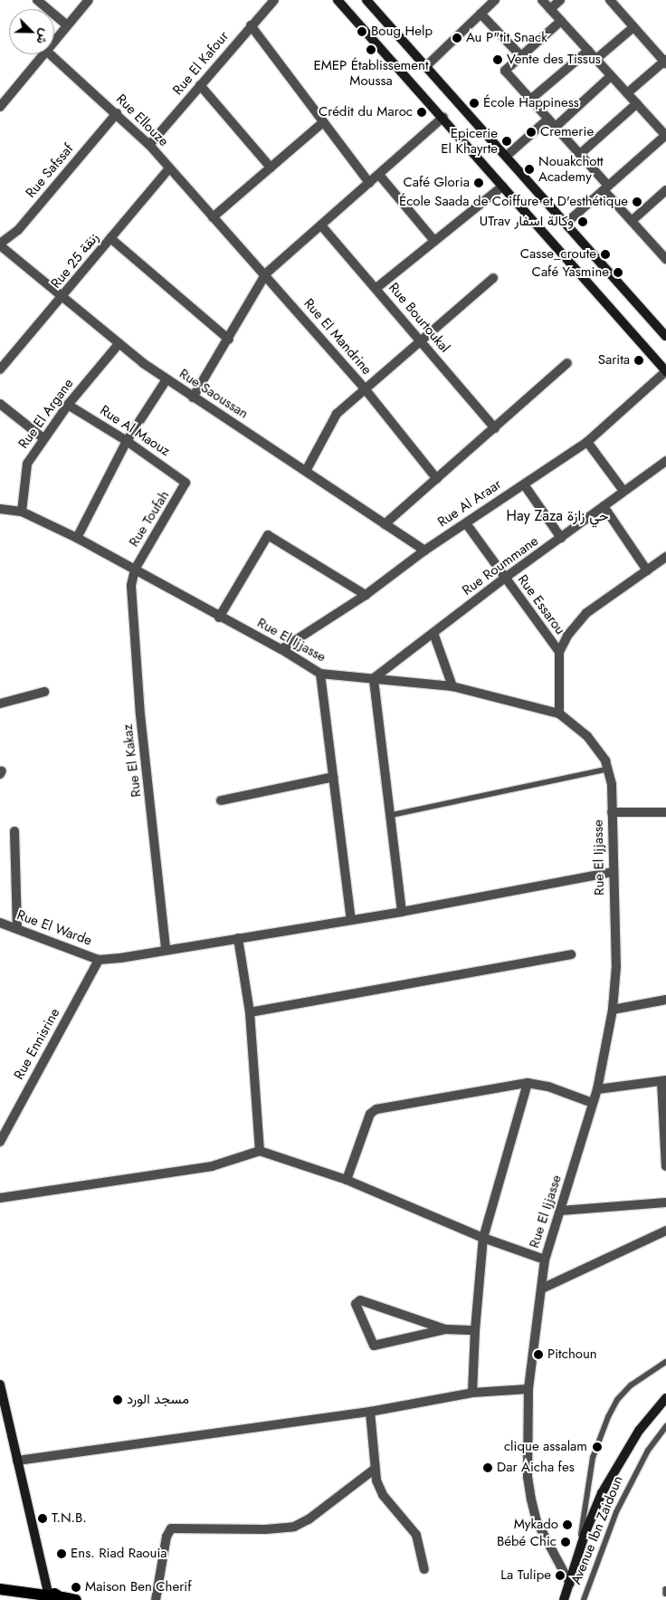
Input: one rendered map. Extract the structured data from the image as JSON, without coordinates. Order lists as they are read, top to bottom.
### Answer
{
  "streets": {
    "main road": ["Avenue Ibn Zaidoun"],
    "street": [
      "Rue El Kafour",
      "Rue Ellouze",
      "Rue Safssaf",
      "Rue 25 زنقة",
      "Rue Bourtoukal",
      "Rue El Mandrine",
      "Rue Saoussan",
      "Rue El Argane",
      "Rue Al Maouz",
      "Rue Al Araar",
      "Rue Toufah",
      "Rue Roummane",
      "Rue Essarou",
      "Rue El Ijjasse",
      "Rue El Kakaz",
      "Rue El Warde",
      "Rue Ennisrine"
    ]
  },
  "crossings": [
    ["Rue El Kafour", "Rue Ellouze"],
    ["Rue Ellouze", "Rue Safssaf"],
    ["Rue Ellouze", "Rue 25 زنقة"],
    ["Rue Ellouze", "Rue El Mandrine"],
    ["Rue Safssaf", "Rue Saoussan"],
    ["Rue 25 زنقة", "Rue Saoussan"],
    ["Rue Saoussan", "Rue El Argane"],
    ["Rue Saoussan", "Rue Al Araar"],
    ["Rue El Argane", "Rue Al Maouz"],
    ["Rue El Argane", "Rue El Ijjasse"],
    ["Rue Al Maouz", "Rue Toufah"],
    ["Rue Al Araar", "Rue Essarou"],
    ["Rue Al Araar", "Rue El Ijjasse"],
    ["Rue Toufah", "Rue El Ijjasse"],
    ["Rue Toufah", "Rue El Kakaz"],
    ["Rue Roummane", "Rue Essarou"],
    ["Rue Roummane", "Rue El Ijjasse"],
    ["Rue Essarou", "Rue El Ijjasse"],
    ["Rue El Ijjasse", "Rue El Kakaz"],
    ["Rue El Ijjasse", "Avenue Ibn Zaidoun"],
    ["Rue El Warde", "Rue Ennisrine"]
  ],
  "districts": ["Hay Zaza حي زازة"],
  "places": [
    "Boug Help",
    "Au P\"tit Snack",
    "EMEP Établissement Moussa",
    "Vente des Tissus",
    "École Happiness",
    "Crédit du Maroc",
    "Cremerie",
    "Epicerie El Khayrte",
    "Nouakchott Academy",
    "Café Gloria",
    "École Saada de Coiffure et D'esthétique",
    "UTrav وكالة اسفار",
    "Casse_croute",
    "Café Yasmine",
    "Sarita",
    "Pitchoun",
    "مسجد الورد",
    "clique assalam",
    "Dar Aicha fes",
    "T.N.B.",
    "Mykado",
    "Bébé Chic",
    "Ens. Riad Raouia",
    "La Tulipe",
    "Maison Ben Cherif"
  ],
  "north": "bottom right"
}
